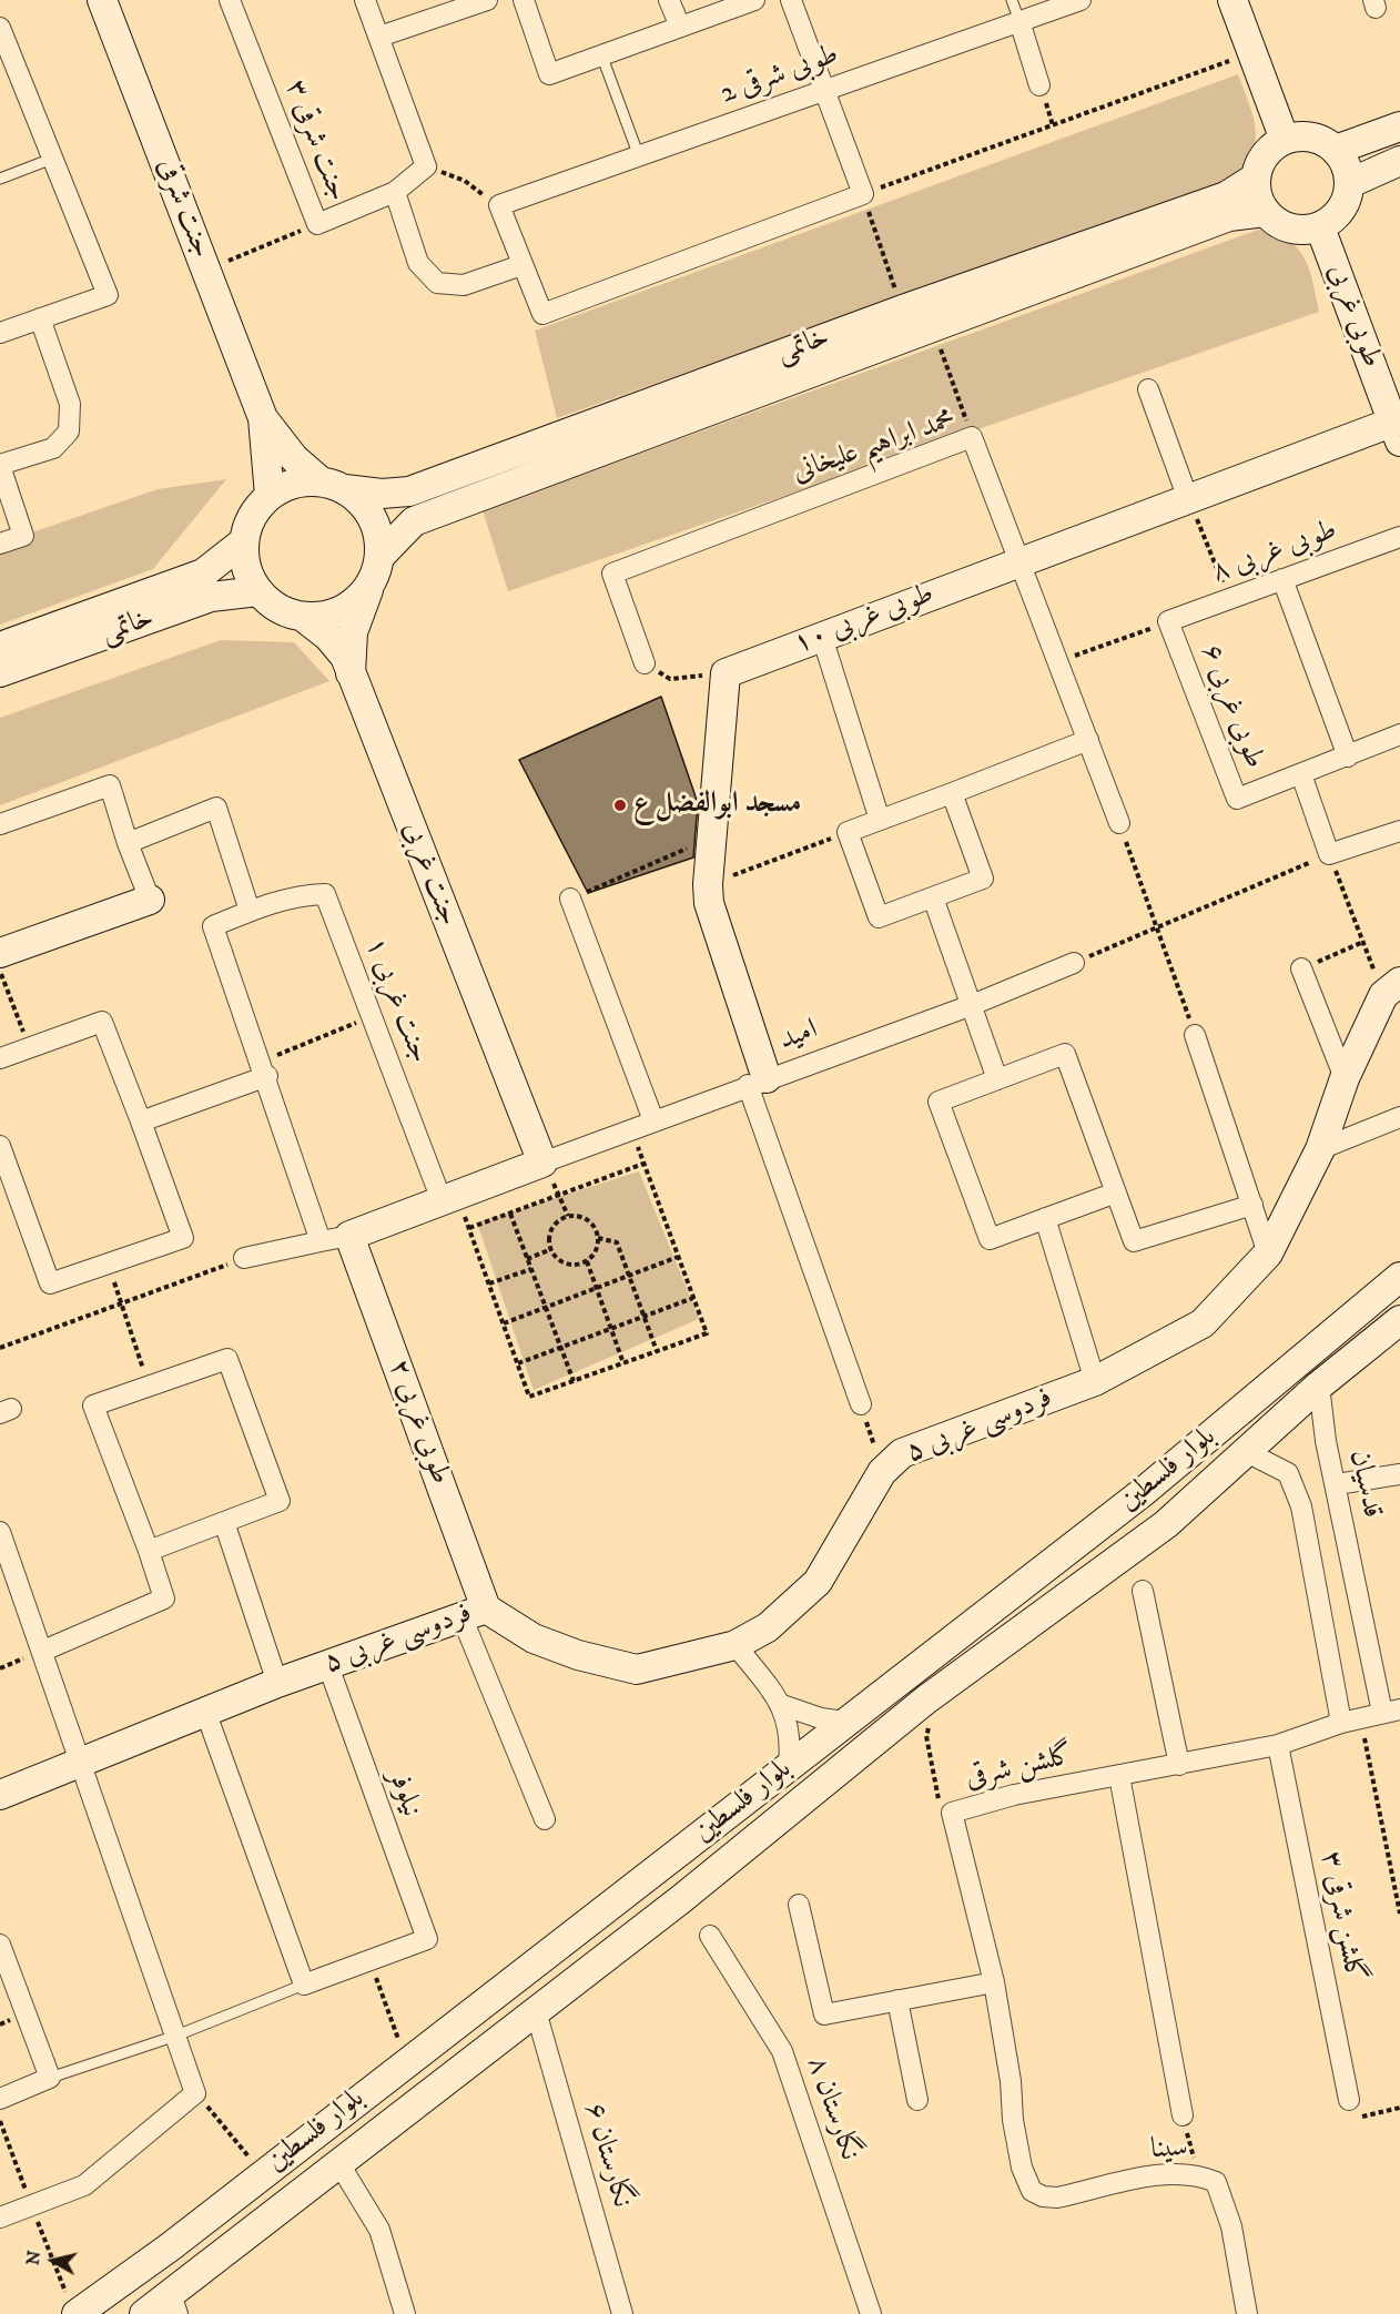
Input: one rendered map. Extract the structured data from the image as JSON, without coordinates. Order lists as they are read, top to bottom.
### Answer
{
  "streets": {
    "main road": [
      "جنت شرقی",
      "طوبی غربی",
      "خاتمی",
      "طوبی غربی ۱۰",
      "جنت غربی",
      "طوبی غربی ۲",
      "فردوسی غربی ۵",
      "بلوار فلسطین"
    ],
    "street": [
      "طوبی شرقی 2",
      "جنت شرقی ۳",
      "محمد ابراهیم علیخانی",
      "طوبی غربی ۸",
      "طوبی غربی ۶",
      "جنت غربی ۱",
      "امید",
      "قدسیان",
      "گلشن شرقی",
      "نیلوفر",
      "گلشن شرقی ۳",
      "نگارستان ۸",
      "سینا",
      "نگارستان ۶"
    ]
  },
  "crossings": [
    ["طوبی غربی", "خاتمی"],
    ["طوبی غربی", "طوبی غربی ۱۰"],
    ["خاتمی", "جنت غربی"],
    ["محمد ابراهیم علیخانی", "طوبی غربی ۱۰"],
    ["طوبی غربی ۸", "طوبی غربی ۶"],
    ["جنت غربی", "امید"],
    ["طوبی غربی ۲", "فردوسی غربی ۵"],
    ["فردوسی غربی ۵", "نیلوفر"],
    ["بلوار فلسطین", "قدسیان"],
    ["بلوار فلسطین", "نگارستان ۶"],
    ["قدسیان", "گلشن شرقی"],
    ["گلشن شرقی", "گلشن شرقی ۳"],
    ["گلشن شرقی", "سینا"]
  ],
  "places": ["مسجد ابوالفضل ع"],
  "north": "left"
}
